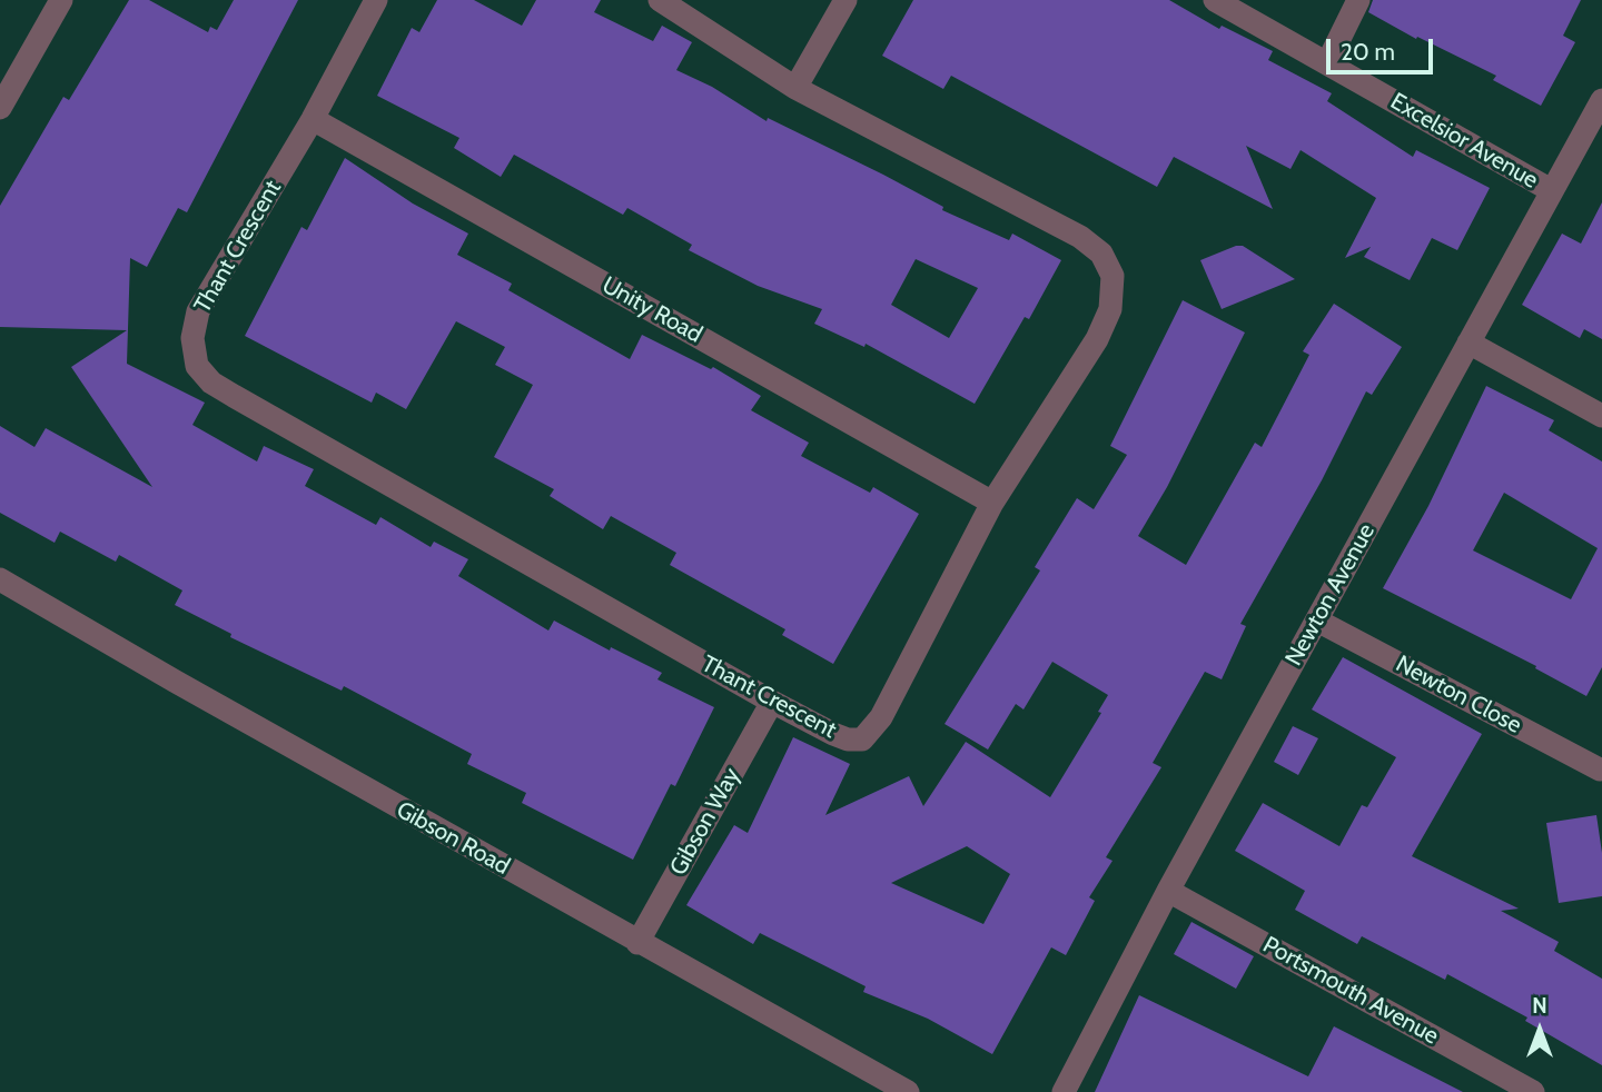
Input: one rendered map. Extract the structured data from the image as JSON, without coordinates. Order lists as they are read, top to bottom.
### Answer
{
  "streets": {
    "street": [
      "Excelsior Avenue",
      "Thant Crescent",
      "Unity Road",
      "Newton Avenue",
      "Newton Close",
      "Gibson Way",
      "Gibson Road",
      "Portsmouth Avenue"
    ]
  },
  "crossings": [
    ["Excelsior Avenue", "Newton Avenue"],
    ["Thant Crescent", "Unity Road"],
    ["Thant Crescent", "Gibson Way"],
    ["Newton Avenue", "Newton Close"],
    ["Newton Avenue", "Portsmouth Avenue"],
    ["Gibson Way", "Gibson Road"]
  ],
  "scale_bar": "20 m",
  "north": "top"
}
